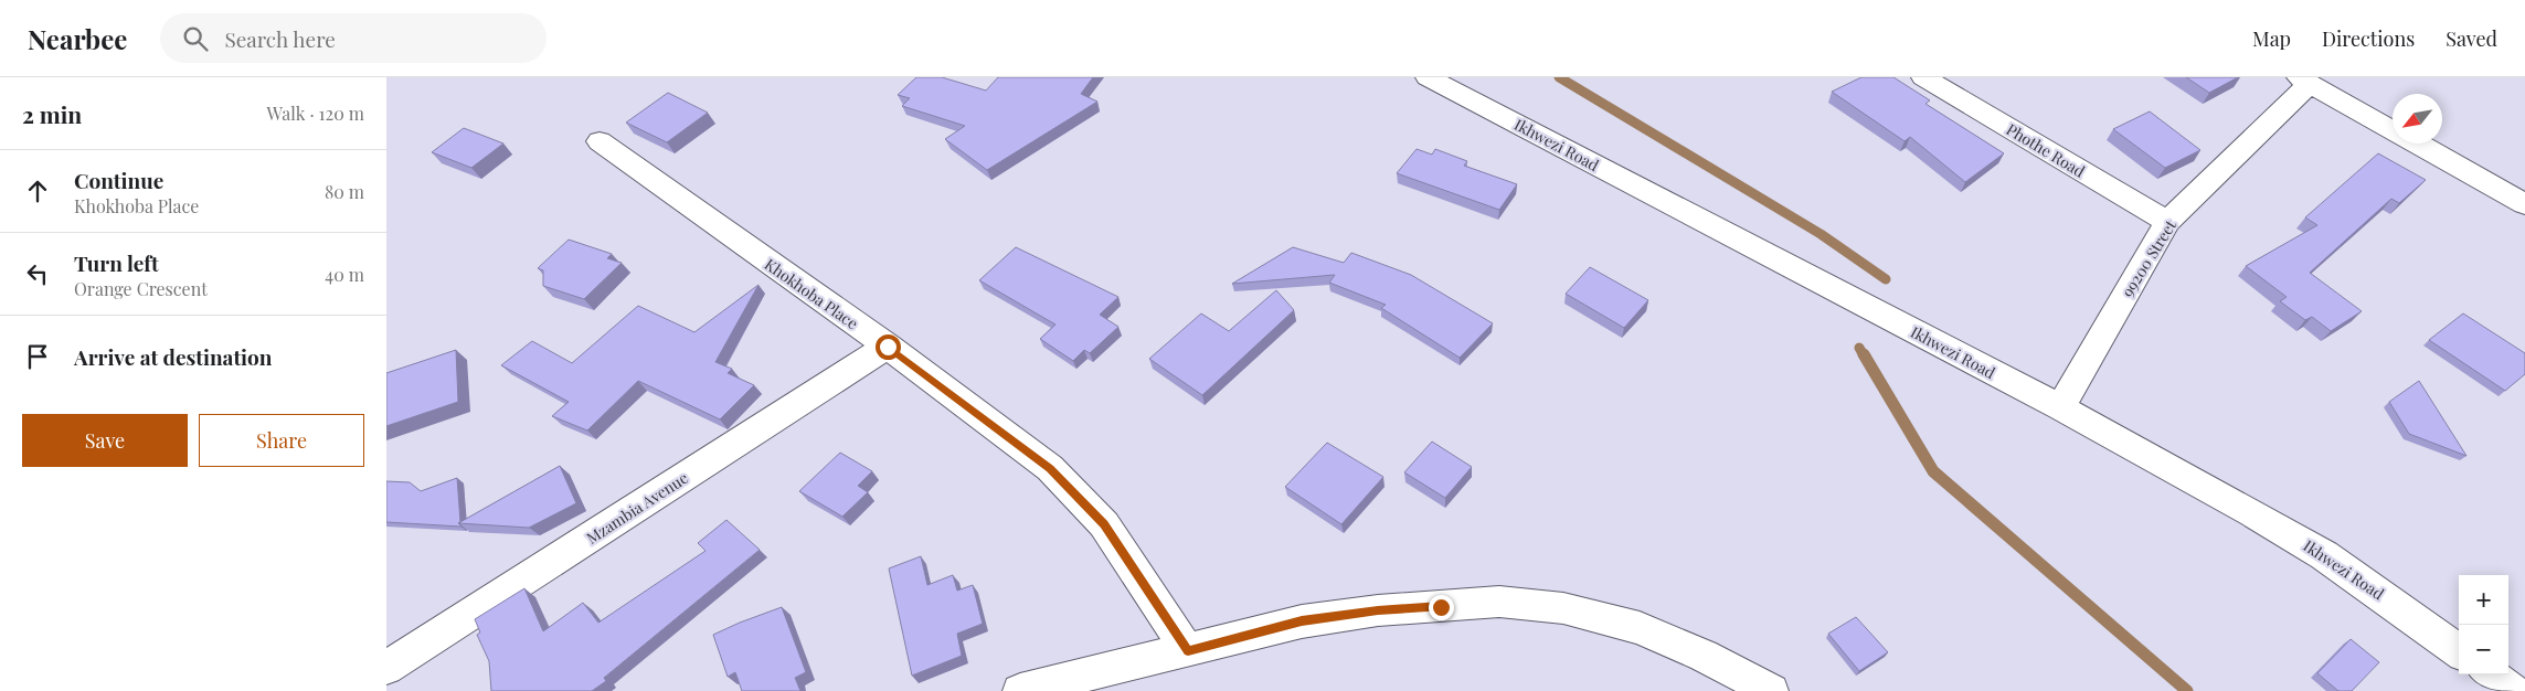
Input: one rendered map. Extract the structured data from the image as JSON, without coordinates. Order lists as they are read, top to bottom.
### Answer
{
  "streets": {
    "street": [
      "Ikhwezi Road",
      "Phothe Road",
      "99200 Street",
      "Khokhoba Place",
      "Mzambia Avenue"
    ]
  },
  "crossings": [
    ["Ikhwezi Road", "99200 Street"],
    ["Phothe Road", "99200 Street"],
    ["Khokhoba Place", "Mzambia Avenue"]
  ],
  "north": "bottom left",
  "page": {
    "header": "Nearbee",
    "search": "Search here",
    "nav": ["Map", "Directions", "Saved"],
    "heading": ["2 min", "Walk · 120 m"],
    "list": [
      ["Continue", "Khokhoba Place", "80 m"],
      ["Turn left", "Orange Crescent", "40 m"],
      "Arrive at destination"
    ],
    "buttons": ["Save", "Share"],
    "map_buttons": ["+", "−"]
  }
}
